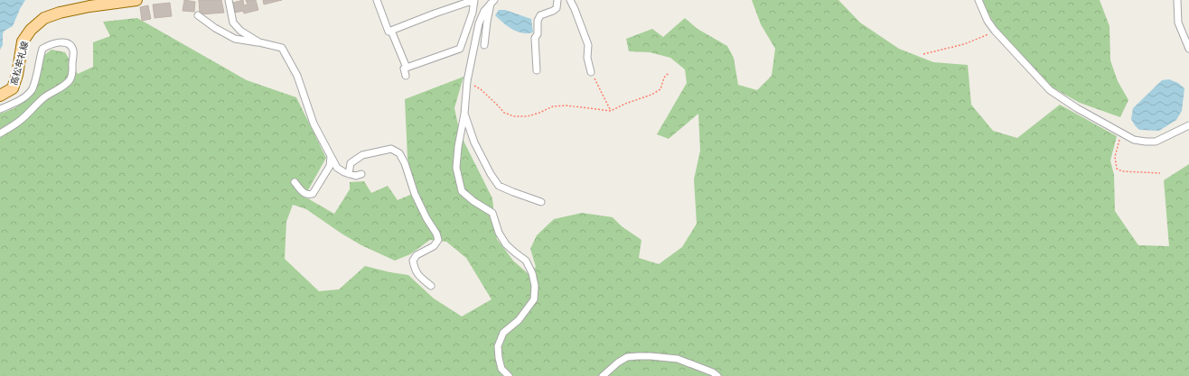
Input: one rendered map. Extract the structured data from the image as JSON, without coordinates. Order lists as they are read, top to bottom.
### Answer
{
  "streets": {
    "main road": ["高松牟礼線"]
  }
}
